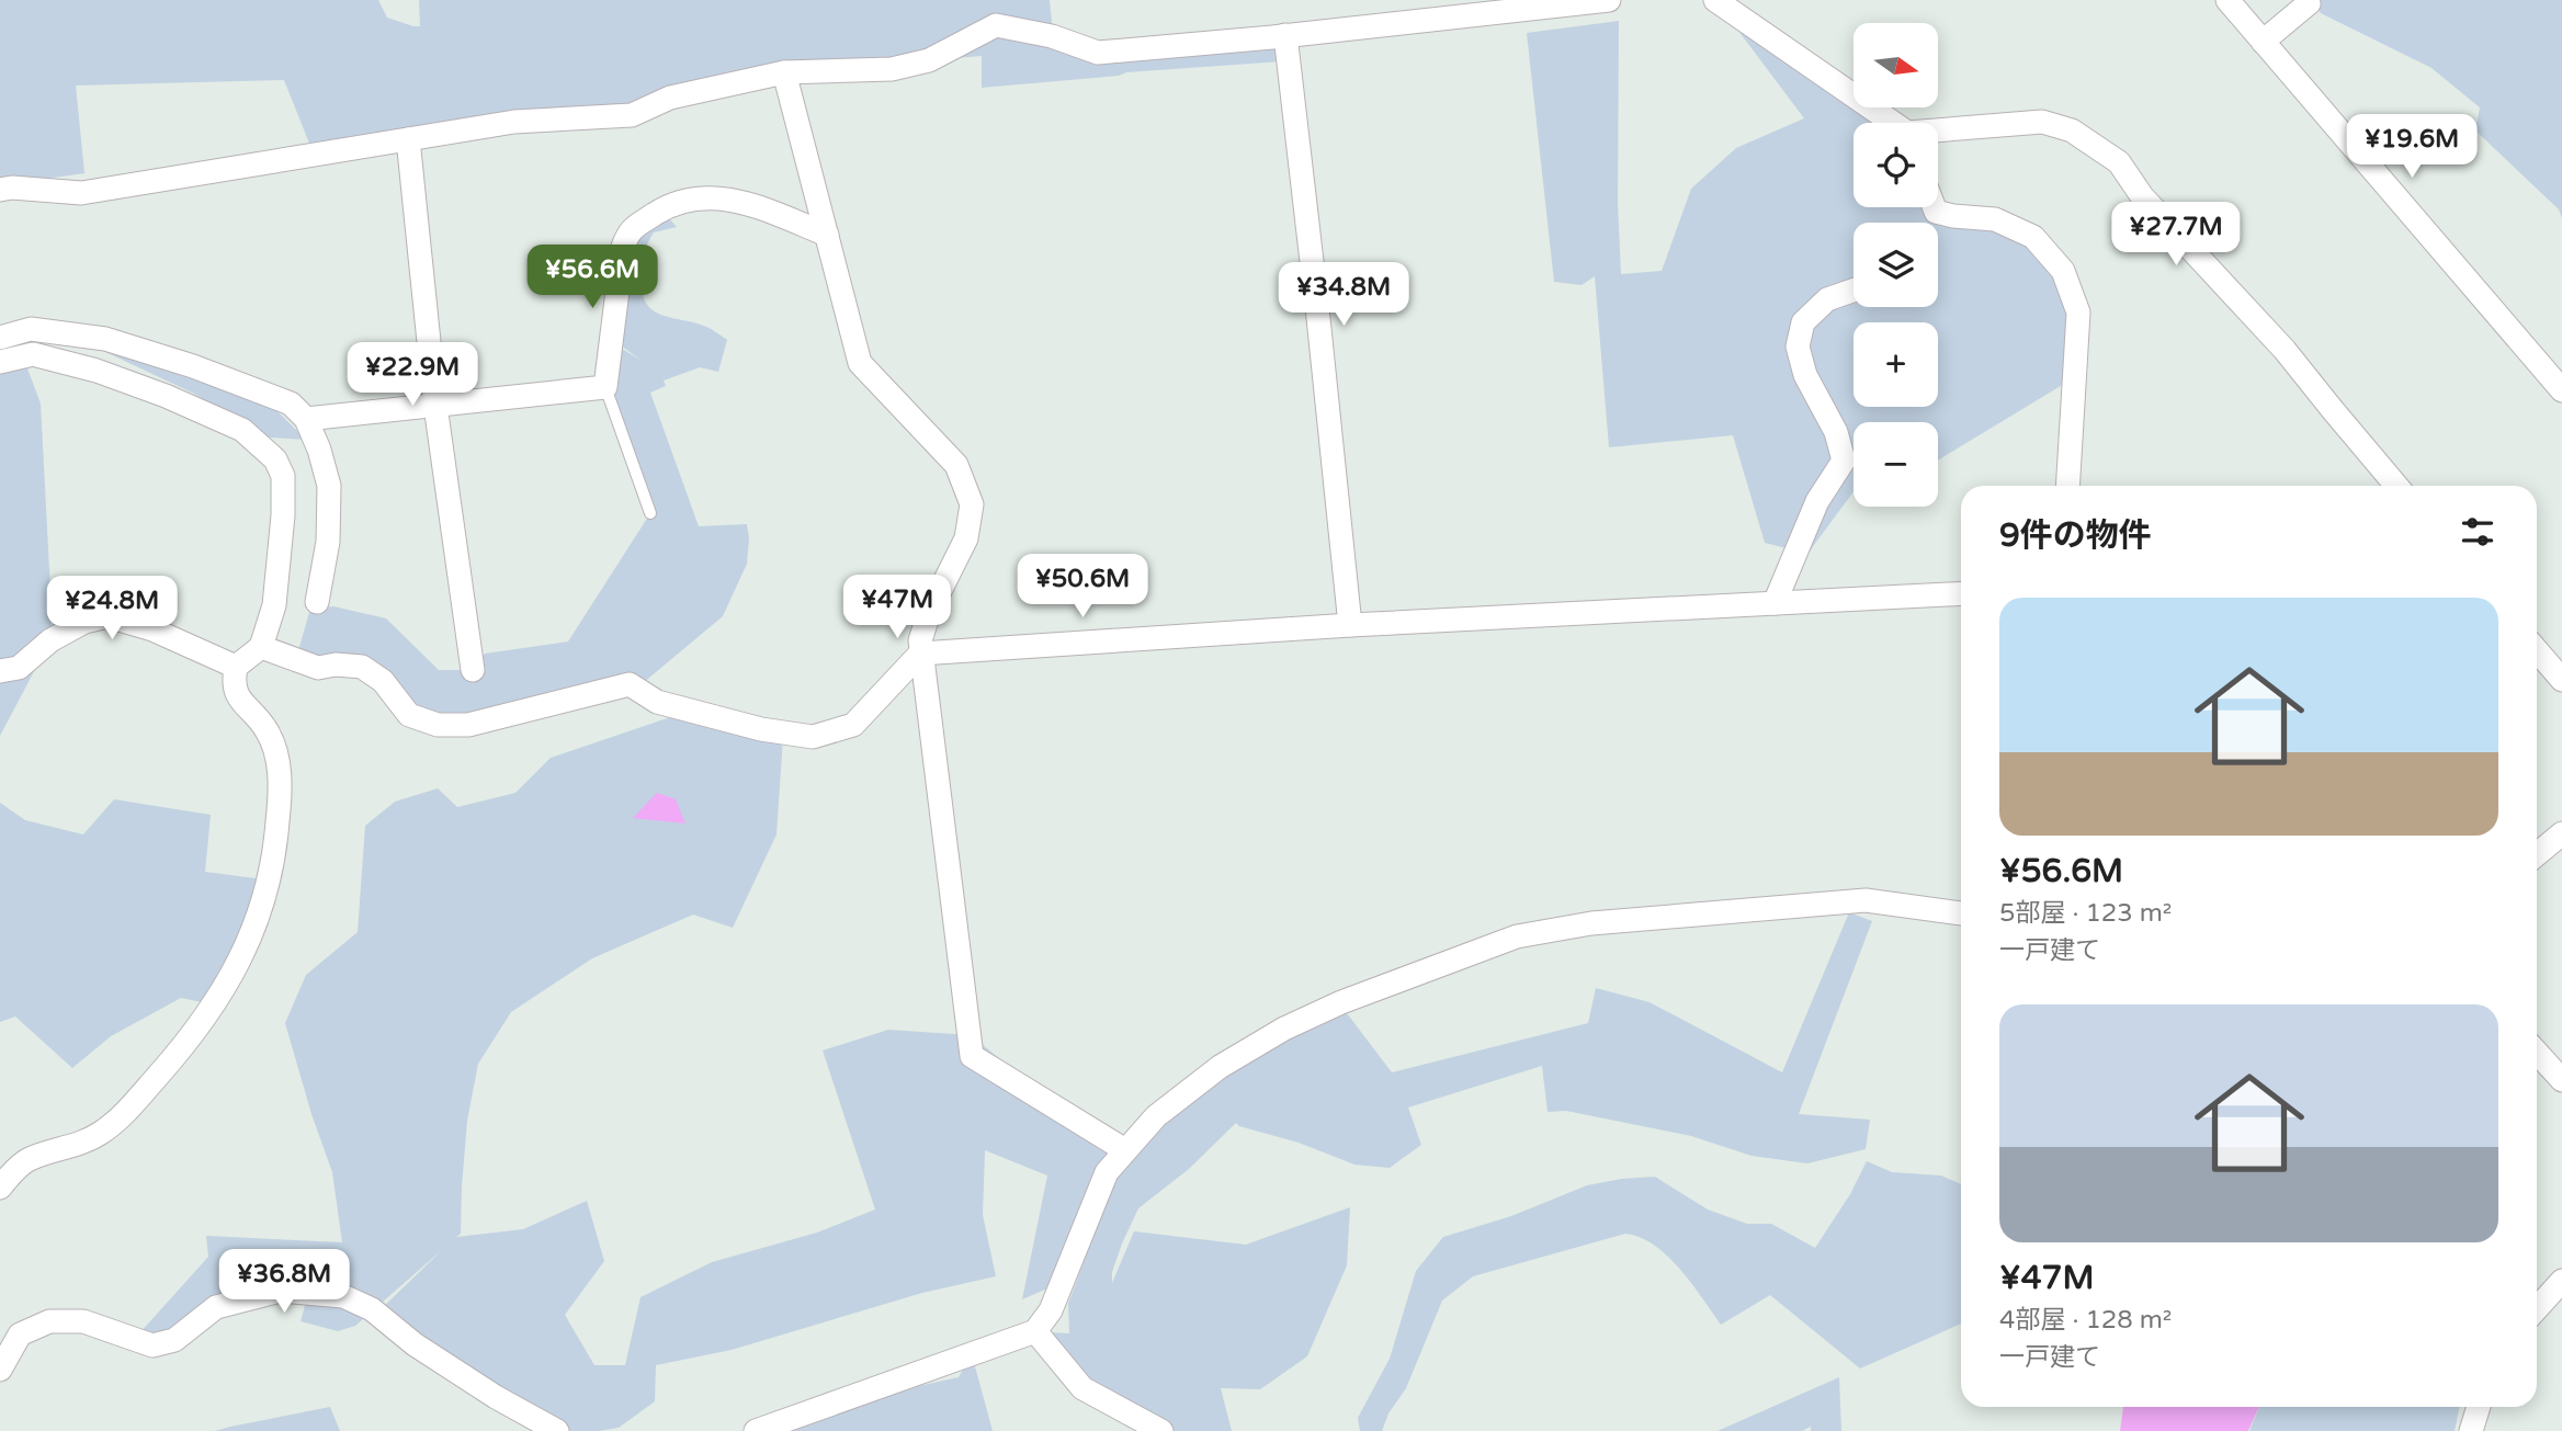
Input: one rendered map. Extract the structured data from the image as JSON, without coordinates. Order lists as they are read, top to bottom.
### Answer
{
  "north": "right",
  "page": {
    "map_buttons": ["+", "−"],
    "price": [
      "¥19.6M",
      "¥27.7M",
      "¥56.6M",
      "¥34.8M",
      "¥22.9M",
      "¥50.6M",
      "¥47M",
      "¥24.8M",
      "¥36.8M"
    ],
    "heading": "9件の物件",
    "list": [
      {
        "name": "¥56.6M",
        "note": "5部屋 · 123 m² · 一戸建て"
      },
      {
        "name": "¥47M",
        "note": "4部屋 · 128 m² · 一戸建て"
      }
    ]
  }
}
